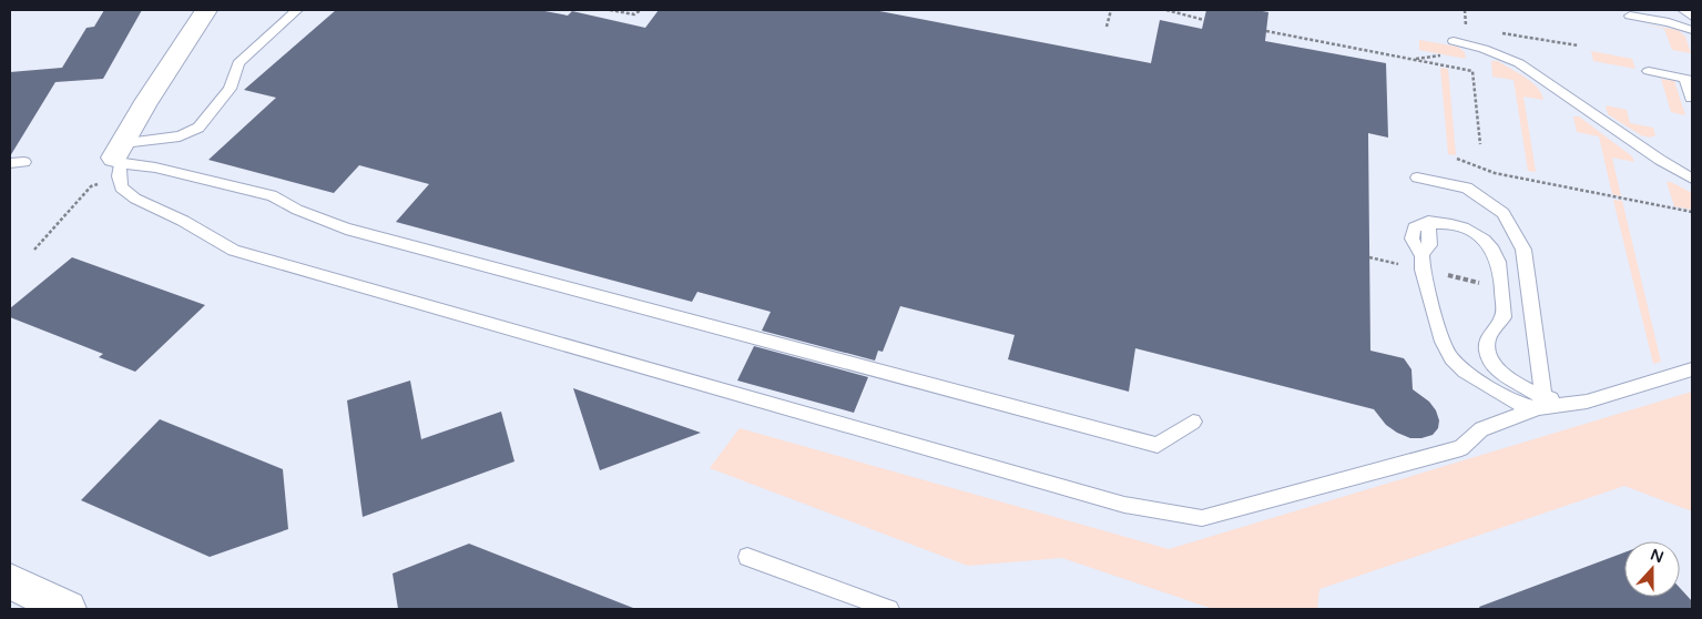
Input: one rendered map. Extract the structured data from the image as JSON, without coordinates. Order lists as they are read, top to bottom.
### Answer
{
  "north": "top"
}
